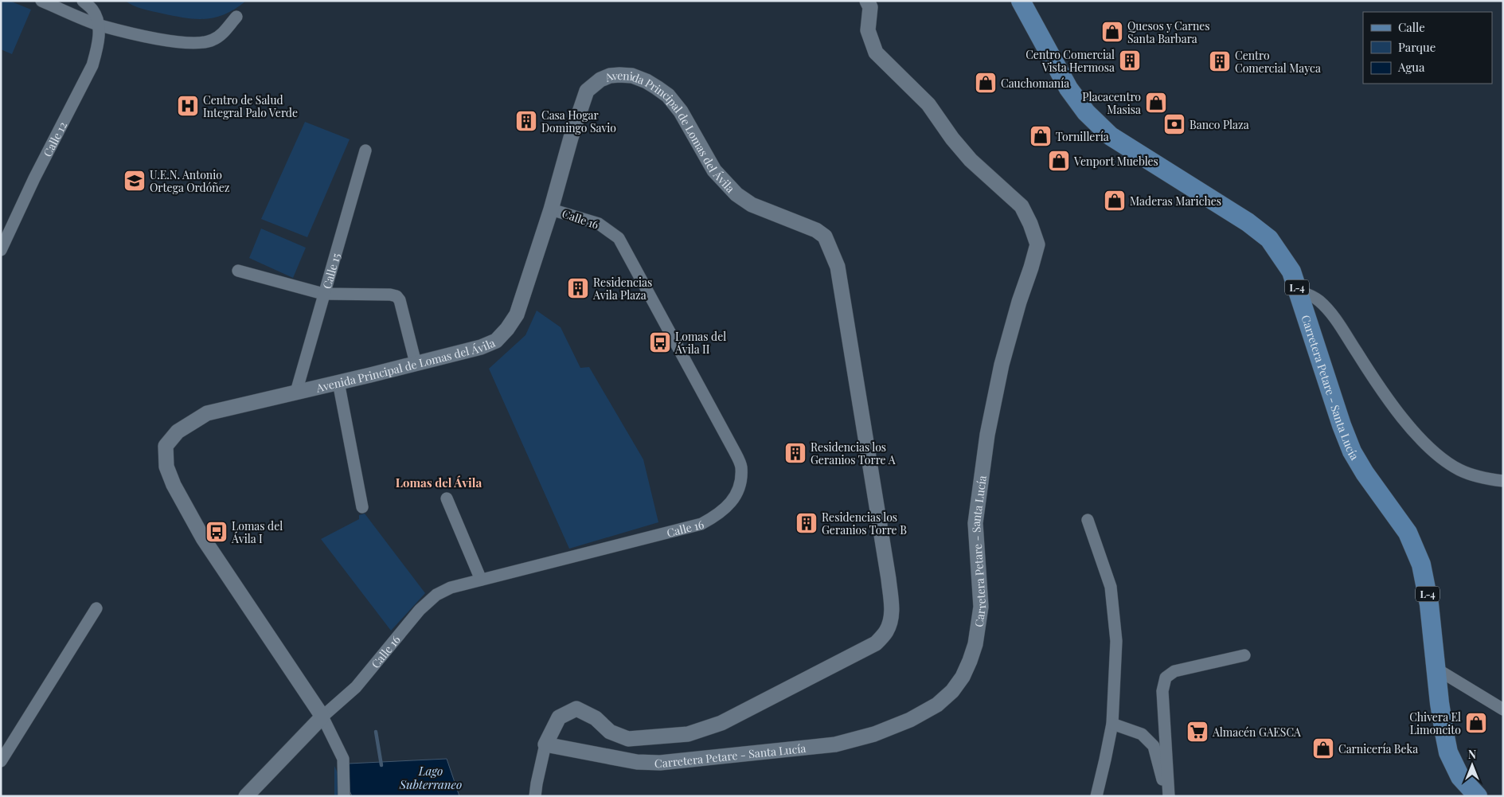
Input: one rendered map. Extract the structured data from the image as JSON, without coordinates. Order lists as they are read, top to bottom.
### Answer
{
  "streets": {
    "main road": ["L-4", "Carretera Petare - Santa Lucía"],
    "street": [
      "Avenida Principal de Lomas del Ávila",
      "Calle 12",
      "Calle 16",
      "Calle 15"
    ]
  },
  "crossings": [
    ["Avenida Principal de Lomas del Ávila", "Calle 16"],
    ["Avenida Principal de Lomas del Ávila", "Calle 15"],
    ["Avenida Principal de Lomas del Ávila", "Carretera Petare - Santa Lucía"]
  ],
  "districts": ["Lomas del Ávila"],
  "water": ["Lago Subterraneo"],
  "places": {
    "shop": [
      "Quesos y Carnes Santa Barbara",
      "Cauchomanía",
      "Placacentro Masisa",
      "Tornillería",
      "Venport Muebles",
      "Maderas Mariches",
      "Chivera El Limoncito",
      "Carnicería Beka"
    ],
    "building": [
      "Centro Comercial Vista Hermosa",
      "Centro Comercial Mayca",
      "Casa Hogar Domingo Savio",
      "Residencias Avila Plaza",
      "Residencias los Geranios Torre A",
      "Residencias los Geranios Torre B"
    ],
    "hospital": ["Centro de Salud Integral Palo Verde"],
    "bank": ["Banco Plaza"],
    "school or university": ["U.E.N. Antonio Ortega Ordóñez"],
    "bus stop": ["Lomas del Ávila II", "Lomas del Ávila I"],
    "supermarket": ["Almacén GAESCA"]
  },
  "legend": ["Calle", "Parque", "Agua"],
  "north": "top"
}
